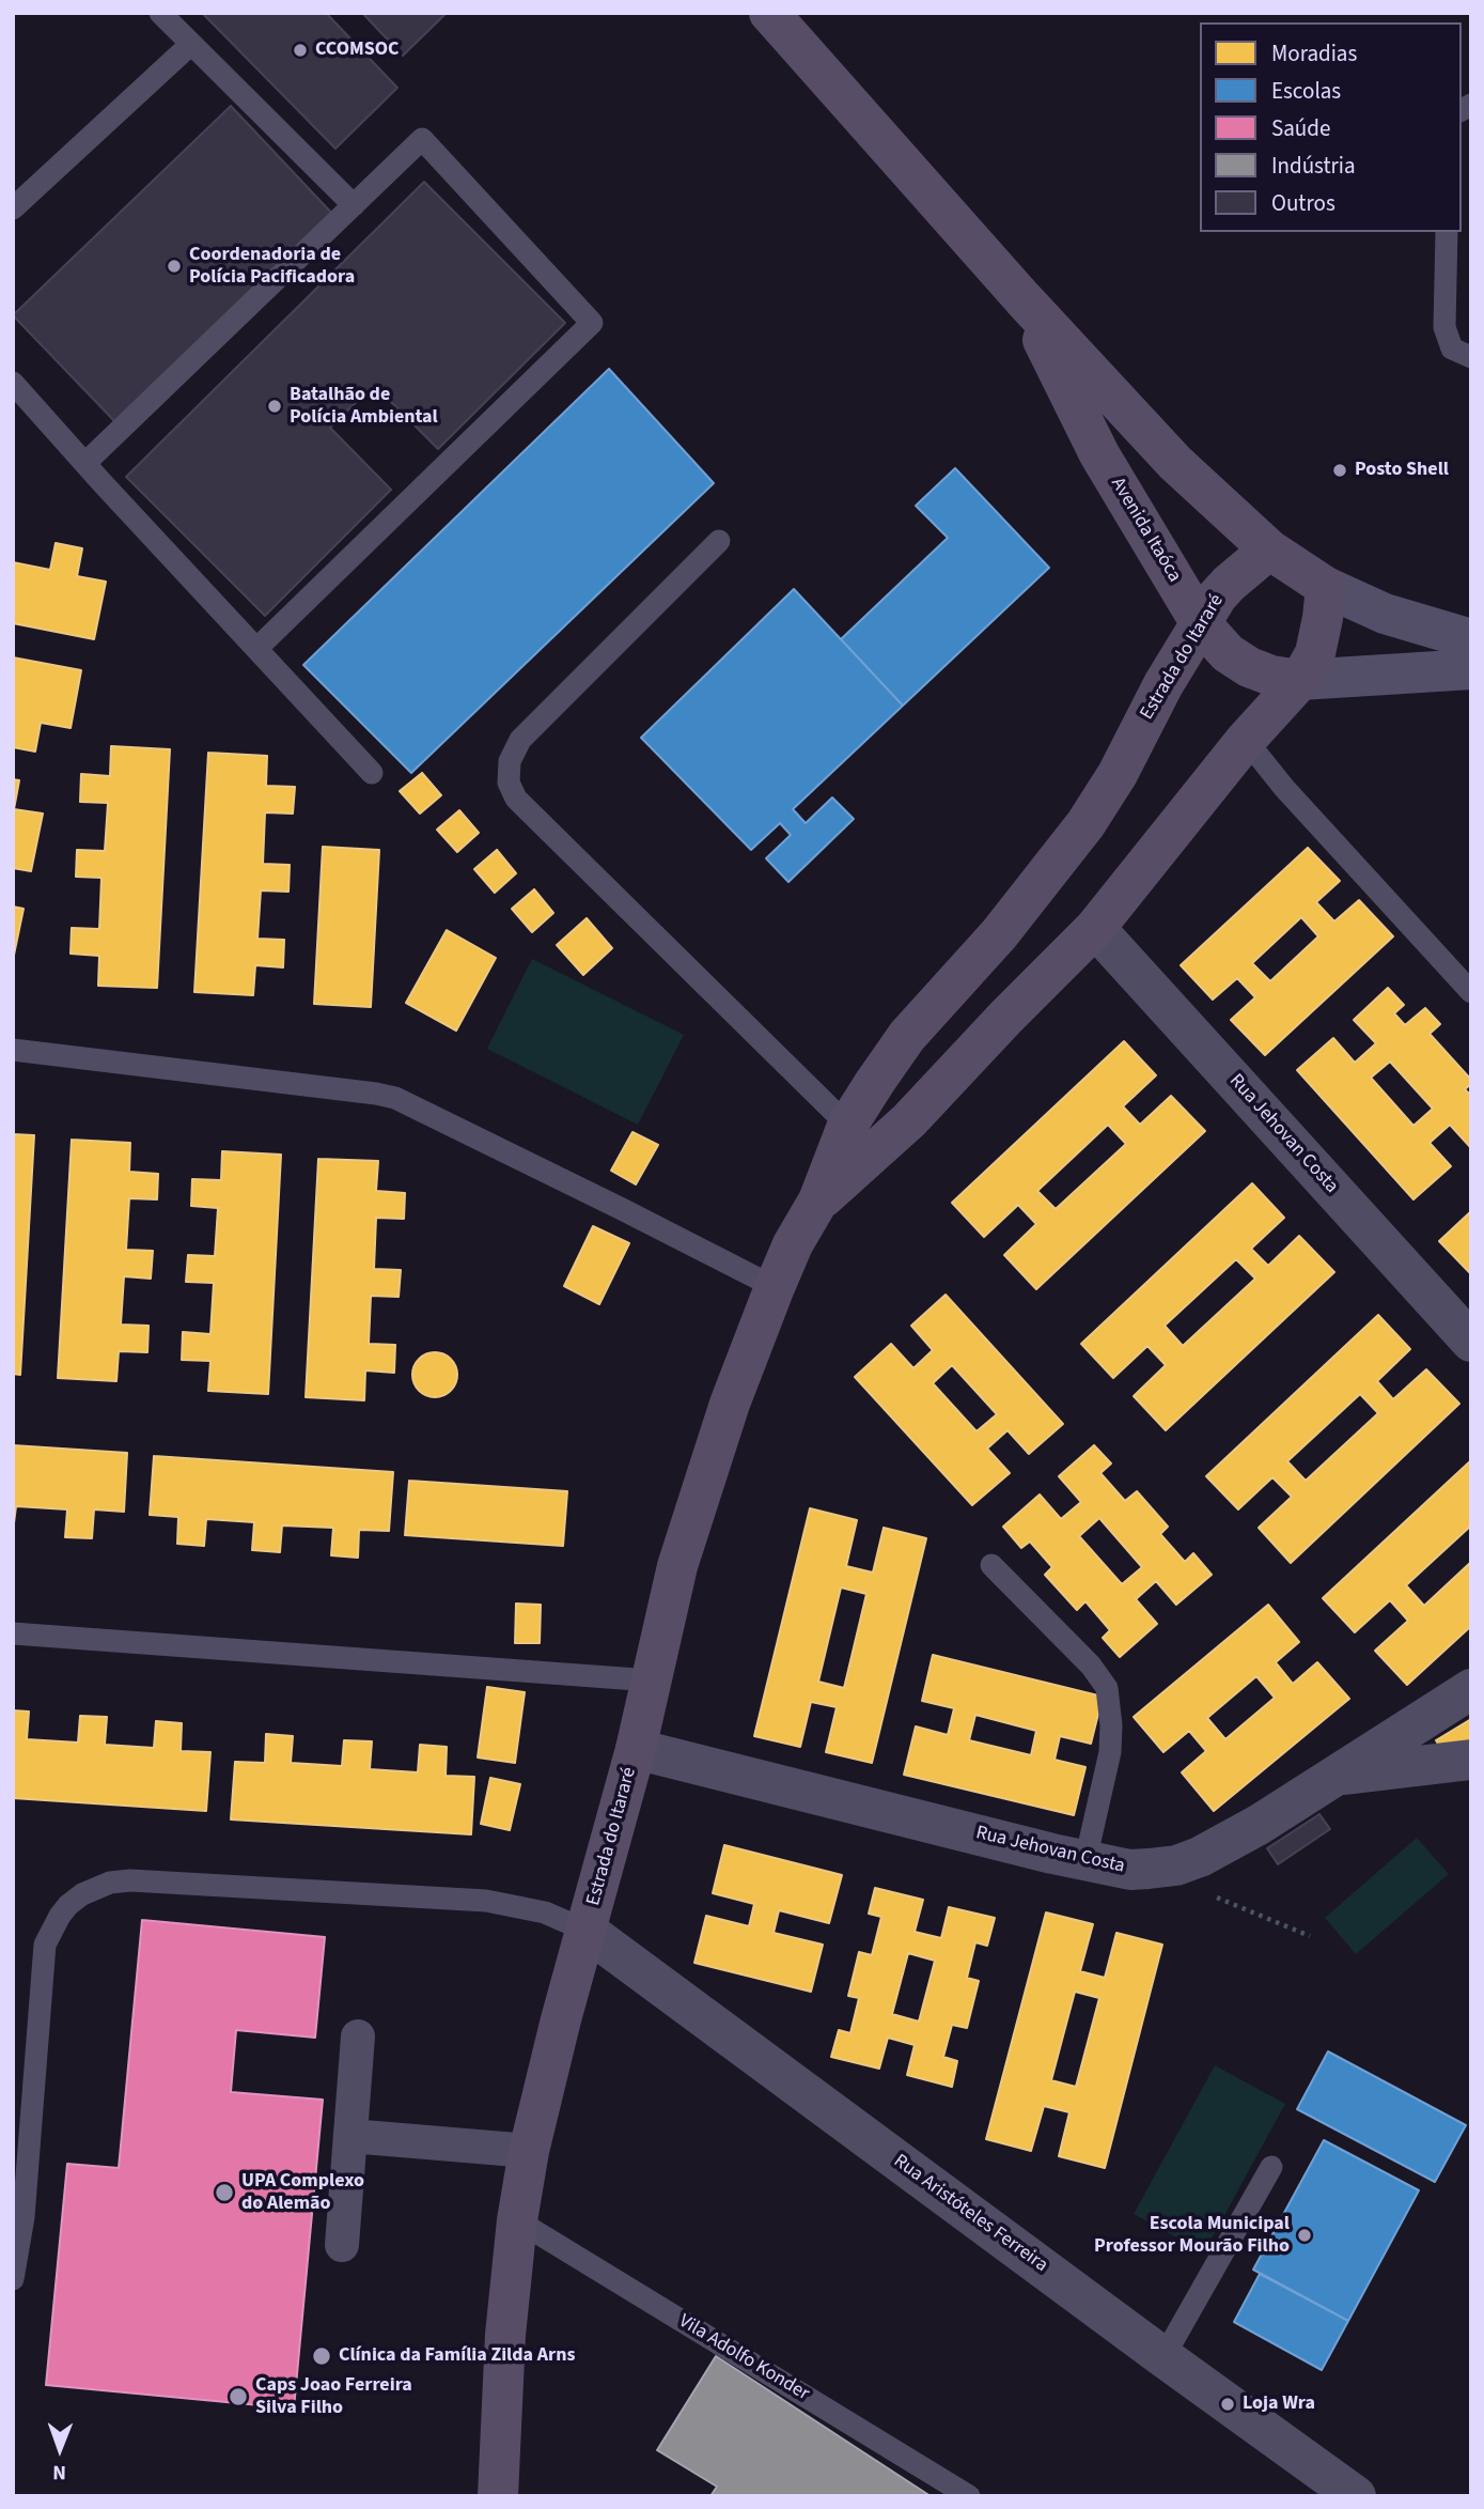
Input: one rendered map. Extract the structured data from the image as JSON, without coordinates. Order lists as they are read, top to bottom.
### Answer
{
  "streets": {
    "main road": ["Avenida Itaóca", "Estrada do Itararé"],
    "street": ["Rua Jehovan Costa", "Rua Aristóteles Ferreira"],
    "lane": ["Vila Adolfo Konder"]
  },
  "crossings": [
    ["Avenida Itaóca", "Estrada do Itararé"],
    ["Estrada do Itararé", "Rua Jehovan Costa"],
    ["Estrada do Itararé", "Rua Aristóteles Ferreira"],
    ["Estrada do Itararé", "Vila Adolfo Konder"]
  ],
  "places": [
    "CCOMSOC",
    "Coordenadoria de Polícia Pacificadora",
    "Batalhão de Polícia Ambiental",
    "Posto Shell",
    "UPA Complexo do Alemão",
    "Escola Municipal Professor Mourão Filho",
    "Clínica da Família Zilda Arns",
    "Caps Joao Ferreira Silva Filho",
    "Loja Wra"
  ],
  "legend": [
    "Moradias",
    "Escolas",
    "Saúde",
    "Indústria",
    "Outros"
  ],
  "north": "bottom"
}
